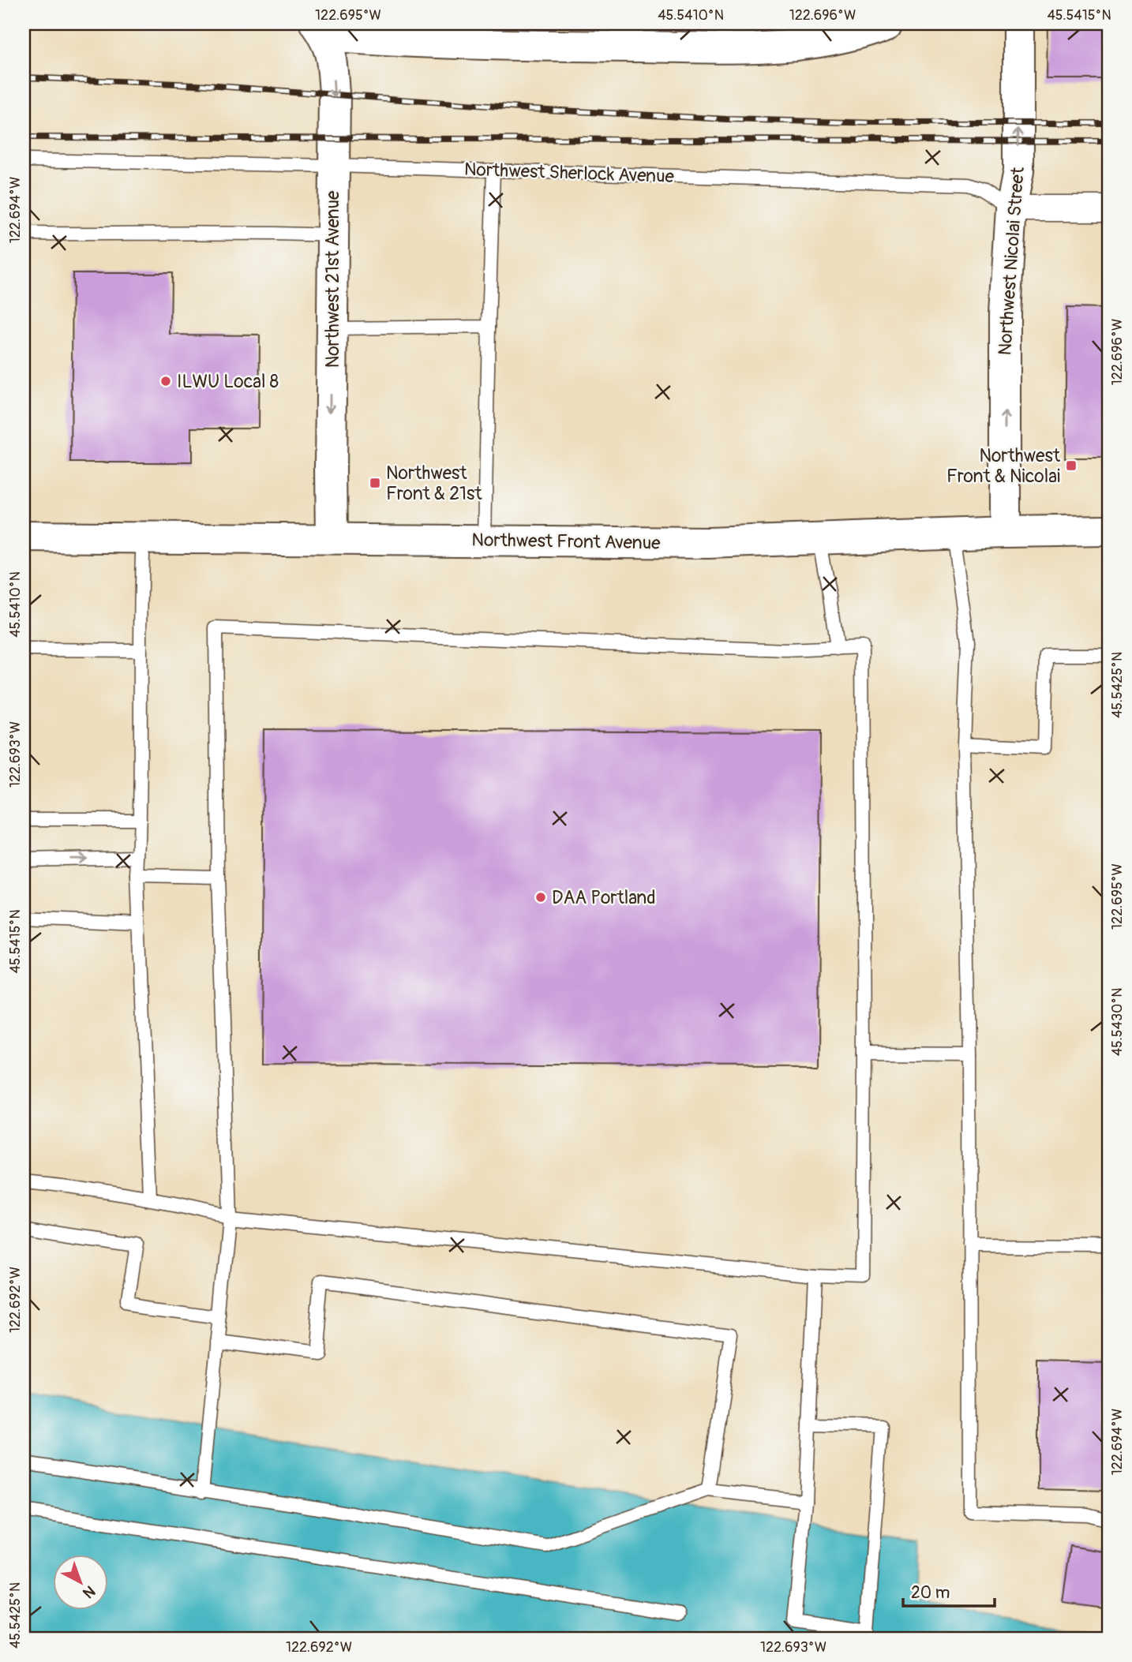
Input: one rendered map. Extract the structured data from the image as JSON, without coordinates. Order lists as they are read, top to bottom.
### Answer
{
  "streets": {
    "street": ["Northwest Nicolai Street", "Northwest 21st Avenue", "Northwest Front Avenue"],
    "lane": ["Northwest Sherlock Avenue"]
  },
  "crossings": [
    ["Northwest Sherlock Avenue", "Northwest Nicolai Street"],
    ["Northwest Sherlock Avenue", "Northwest 21st Avenue"],
    ["Northwest Nicolai Street", "Northwest Front Avenue"],
    ["Northwest 21st Avenue", "Northwest Front Avenue"]
  ],
  "one_way": ["Northwest Nicolai Street", "Northwest 21st Avenue"],
  "places": {
    "other": ["ILWU Local 8", "DAA Portland"],
    "transit": ["Northwest Front & Nicolai", "Northwest Front & 21st"]
  },
  "scale_bar": "20 m",
  "north": "bottom right",
  "coordinates": [
    "122.695°W",
    "45.5410°N",
    "122.696°W",
    "45.5415°N",
    "122.694°W",
    "45.5425°N",
    "122.693°W",
    "45.5430°N",
    "122.692°W"
  ]
}
